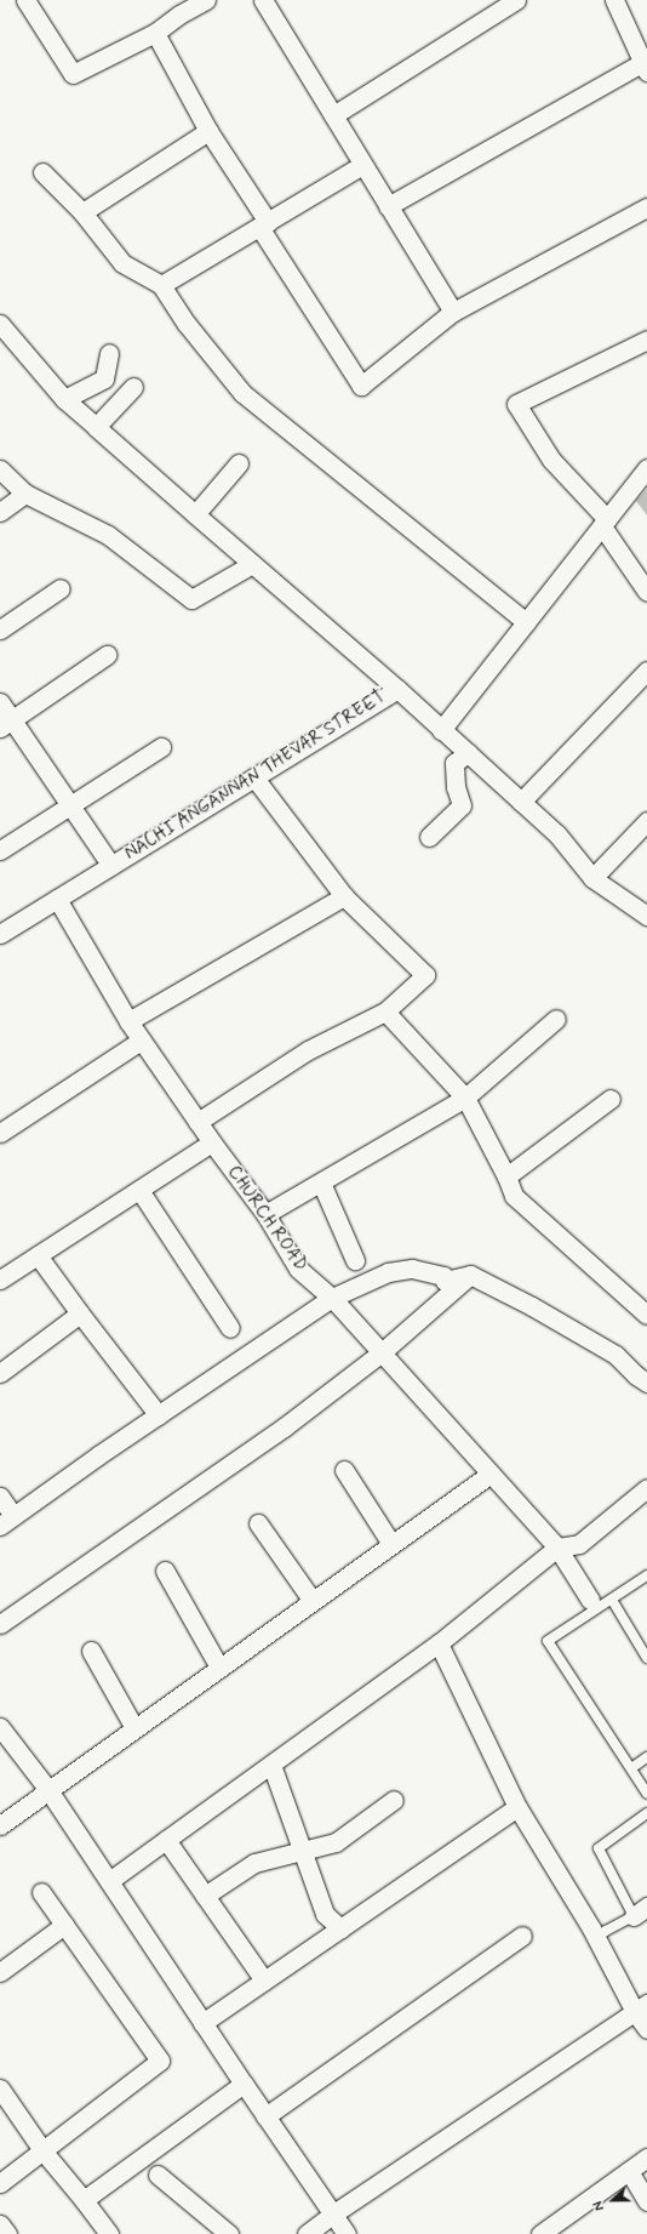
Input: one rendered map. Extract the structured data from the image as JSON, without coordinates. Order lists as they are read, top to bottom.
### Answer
{
  "streets": {
    "street": ["NACHI ANGANNAN THEVAR STREET", "CHURCH ROAD"]
  },
  "crossings": [
    ["NACHI ANGANNAN THEVAR STREET", "CHURCH ROAD"]
  ],
  "north": "left"
}
